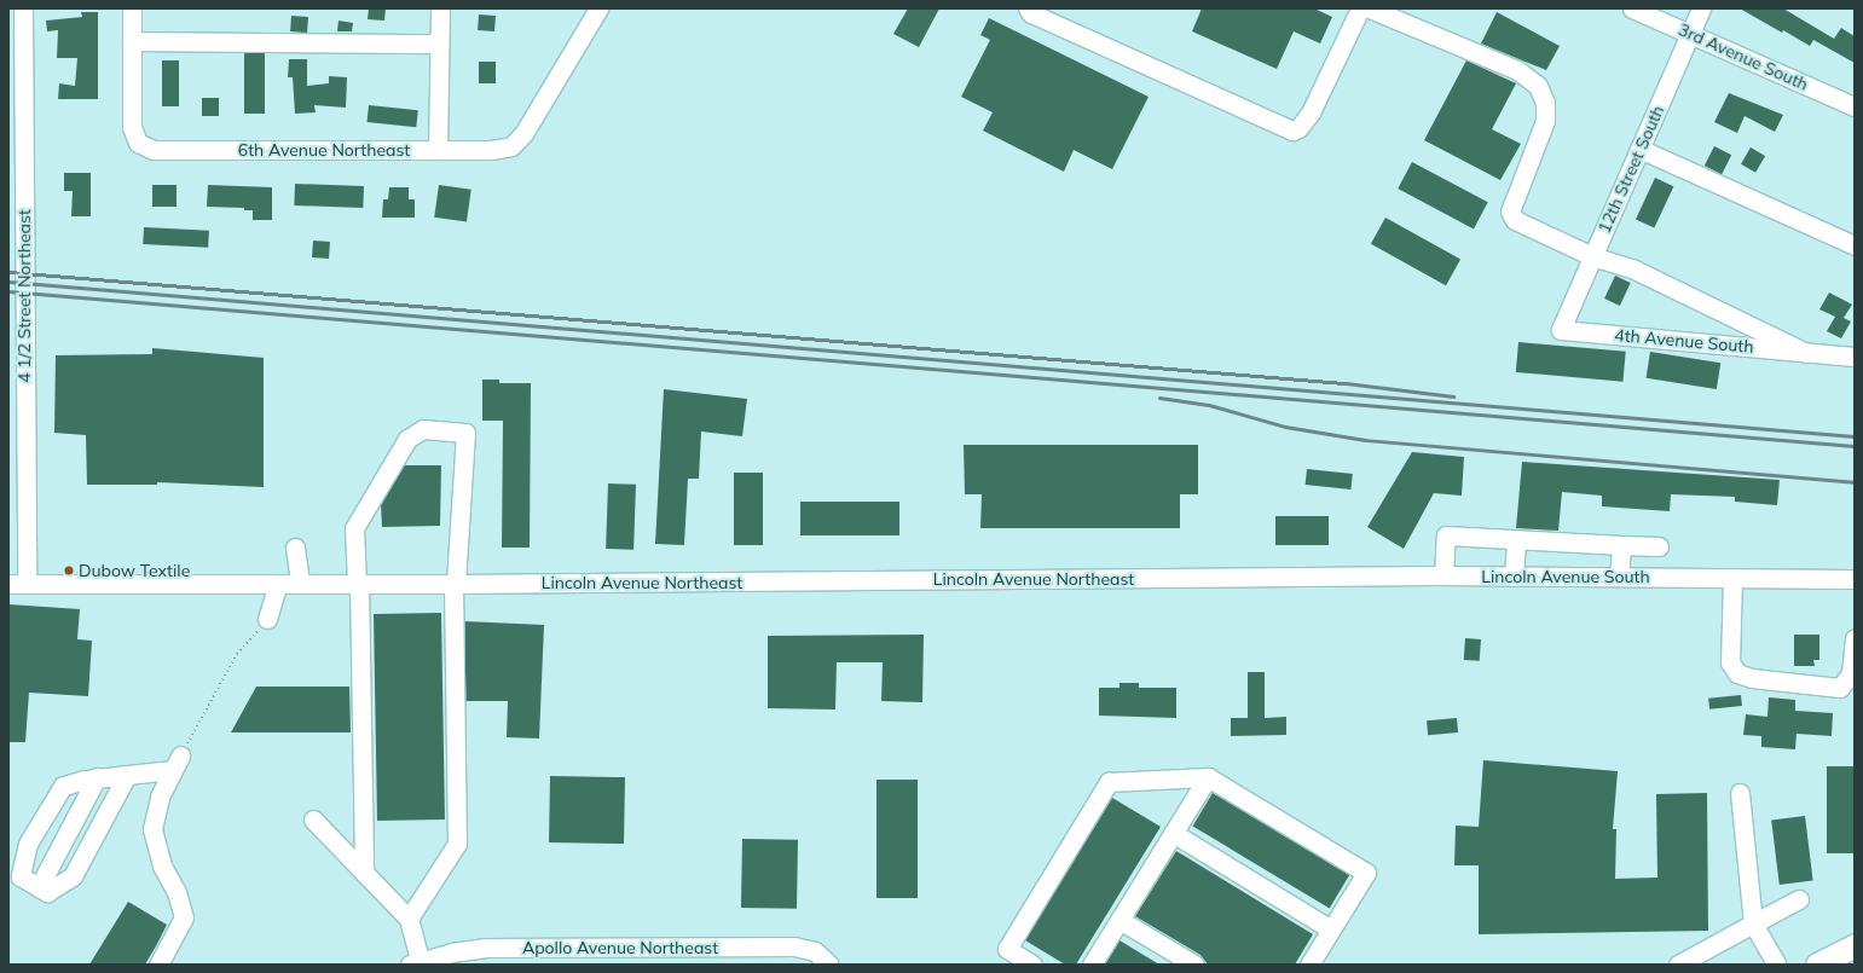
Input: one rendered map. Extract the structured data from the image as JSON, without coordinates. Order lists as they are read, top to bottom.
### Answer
{
  "streets": {
    "street": [
      "3rd Avenue South",
      "6th Avenue Northeast",
      "12th Street South",
      "4 1/2 Street Northeast",
      "4th Avenue South",
      "Lincoln Avenue South",
      "Lincoln Avenue Northeast",
      "Apollo Avenue Northeast"
    ]
  },
  "crossings": [
    ["3rd Avenue South", "12th Street South"],
    ["12th Street South", "4th Avenue South"],
    ["4 1/2 Street Northeast", "Lincoln Avenue Northeast"],
    ["Lincoln Avenue South", "Lincoln Avenue Northeast"]
  ],
  "places": ["Dubow Textile"]
}
